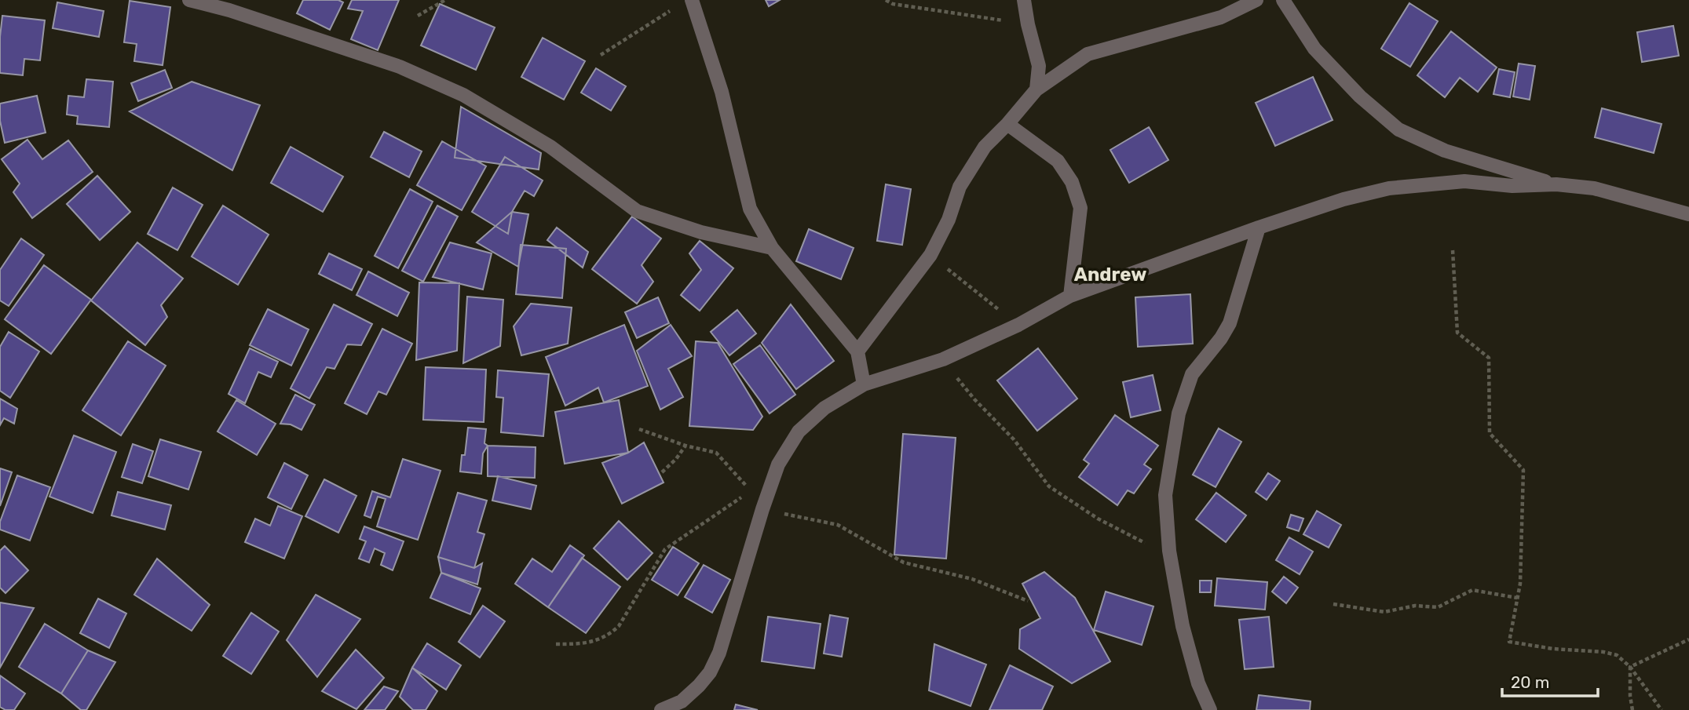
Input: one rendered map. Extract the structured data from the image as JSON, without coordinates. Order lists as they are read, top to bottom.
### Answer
{
  "districts": ["Andrew"],
  "scale_bar": "20 m"
}
